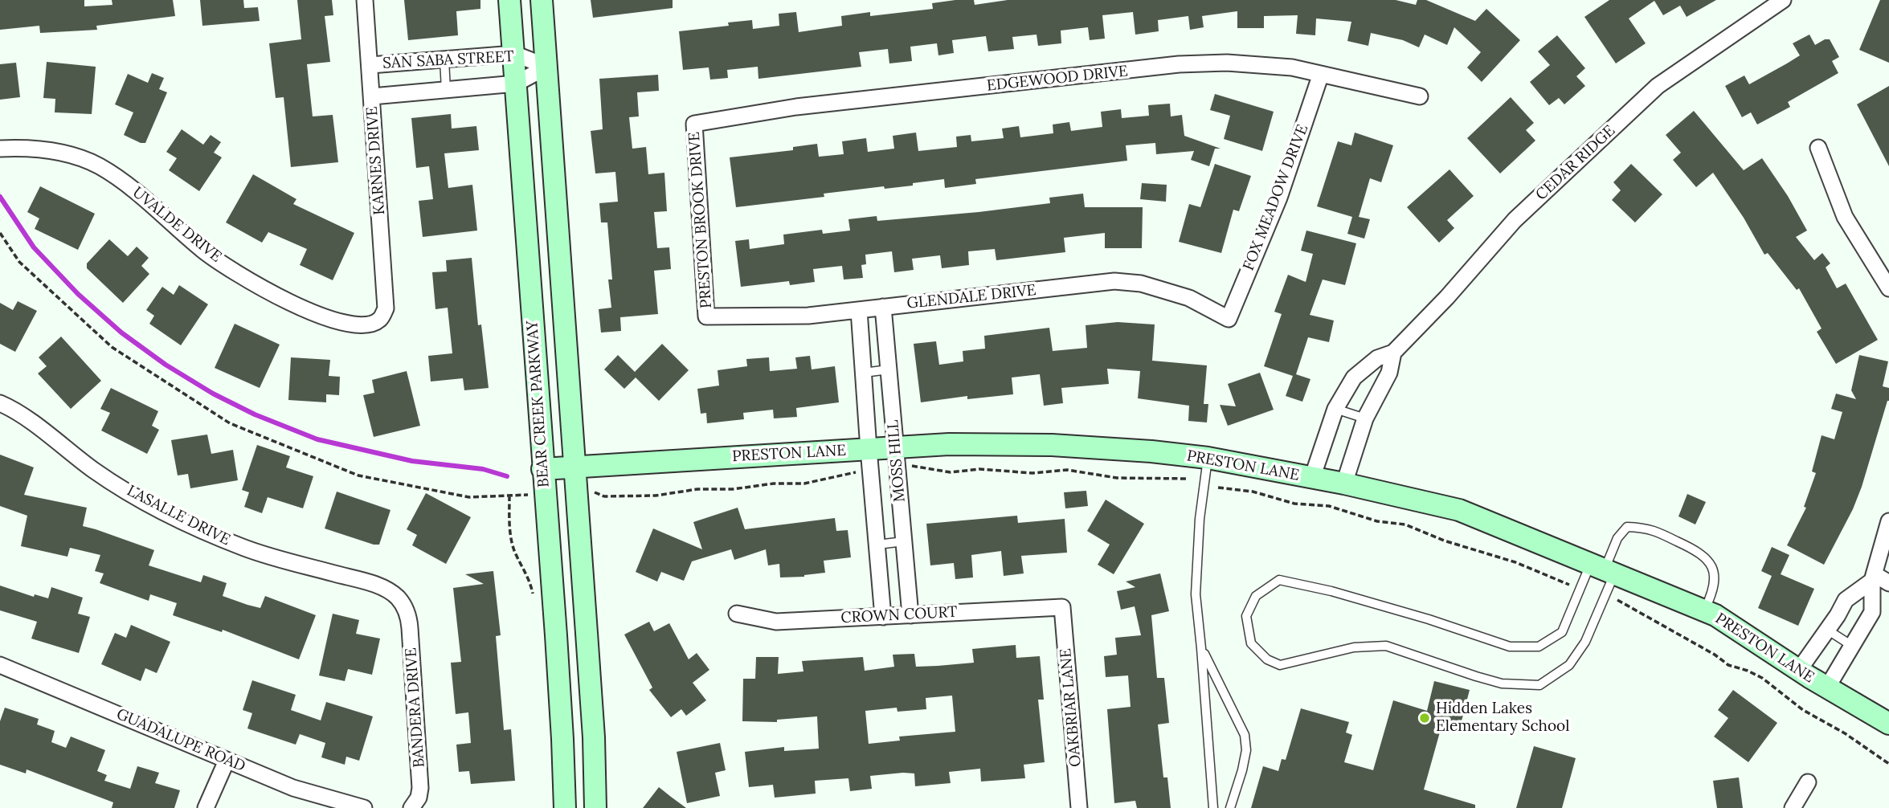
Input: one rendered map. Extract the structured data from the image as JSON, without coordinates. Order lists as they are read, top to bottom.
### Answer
{
  "streets": {
    "main road": ["BEAR CREEK PARKWAY", "PRESTON LANE"],
    "street": [
      "SAN SABA STREET",
      "EDGEWOOD DRIVE",
      "KARNES DRIVE",
      "CEDAR RIDGE",
      "FOX MEADOW DRIVE",
      "PRESTON BROOK DRIVE",
      "UVALDE DRIVE",
      "GLENDALE DRIVE",
      "MOSS HILL",
      "LASALLE DRIVE",
      "CROWN COURT",
      "BANDERA DRIVE",
      "OAKBRIAR LANE",
      "GUADALUPE ROAD"
    ]
  },
  "crossings": [
    ["SAN SABA STREET", "KARNES DRIVE"],
    ["SAN SABA STREET", "BEAR CREEK PARKWAY"],
    ["EDGEWOOD DRIVE", "FOX MEADOW DRIVE"],
    ["EDGEWOOD DRIVE", "PRESTON BROOK DRIVE"],
    ["KARNES DRIVE", "UVALDE DRIVE"],
    ["CEDAR RIDGE", "PRESTON LANE"],
    ["FOX MEADOW DRIVE", "GLENDALE DRIVE"],
    ["PRESTON BROOK DRIVE", "GLENDALE DRIVE"],
    ["GLENDALE DRIVE", "MOSS HILL"],
    ["BEAR CREEK PARKWAY", "PRESTON LANE"],
    ["PRESTON LANE", "MOSS HILL"],
    ["MOSS HILL", "CROWN COURT"],
    ["LASALLE DRIVE", "BANDERA DRIVE"],
    ["CROWN COURT", "OAKBRIAR LANE"]
  ],
  "places": ["Hidden Lakes Elementary School"]
}
